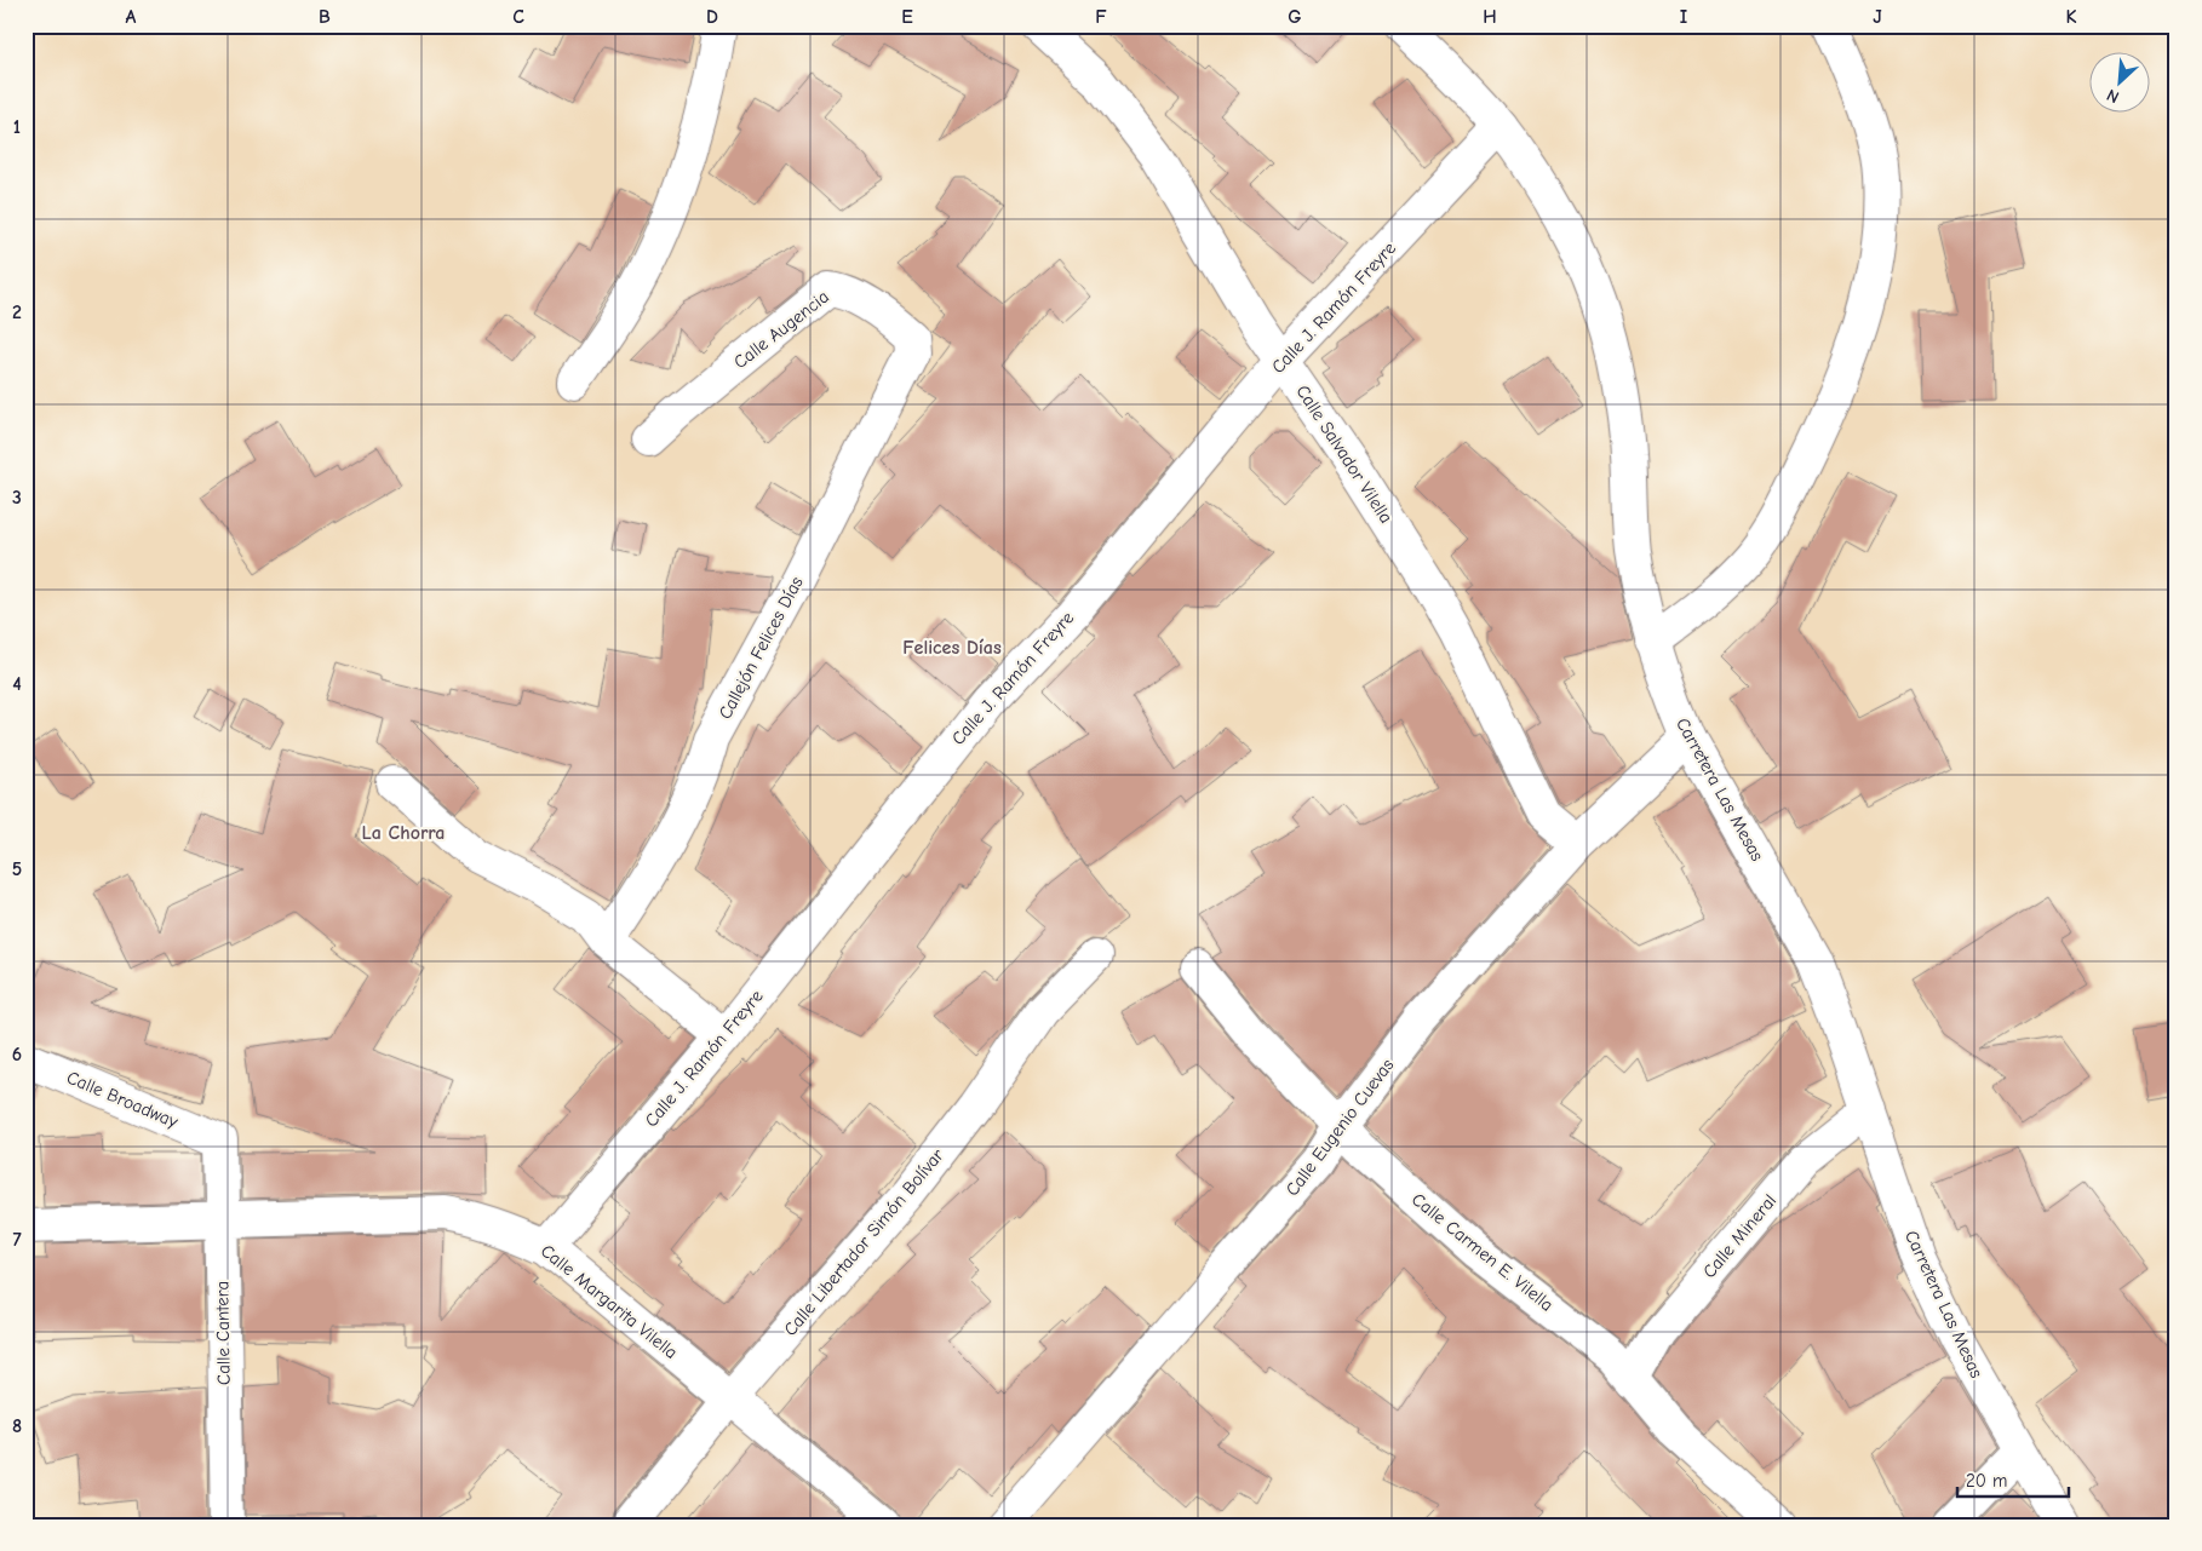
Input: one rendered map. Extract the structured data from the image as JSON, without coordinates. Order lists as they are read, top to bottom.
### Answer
{
  "streets": {
    "street": [
      "Calle J. Ramón Freyre",
      "Calle Augencia",
      "Calle Salvador Vilella",
      "Callejón Felices Días",
      "Carretera Las Mesas",
      "Calle Broadway",
      "Calle Eugenio Cuevas",
      "Calle Mineral",
      "Calle Libertador Simón Bolívar",
      "Calle Carmen E. Vilella",
      "Calle Margarita Vilella",
      "Calle Cantera"
    ]
  },
  "crossings": [
    ["Calle J. Ramón Freyre", "Calle Salvador Vilella"],
    ["Calle J. Ramón Freyre", "Carretera Las Mesas"],
    ["Calle J. Ramón Freyre", "Calle Margarita Vilella"],
    ["Calle Augencia", "Callejón Felices Días"],
    ["Calle Salvador Vilella", "Calle Eugenio Cuevas"],
    ["Carretera Las Mesas", "Calle Eugenio Cuevas"],
    ["Carretera Las Mesas", "Calle Mineral"],
    ["Calle Broadway", "Calle Cantera"],
    ["Calle Eugenio Cuevas", "Calle Carmen E. Vilella"],
    ["Calle Mineral", "Calle Carmen E. Vilella"],
    ["Calle Libertador Simón Bolívar", "Calle Margarita Vilella"],
    ["Calle Margarita Vilella", "Calle Cantera"]
  ],
  "districts": ["Felices Días", "La Chorra"],
  "scale_bar": "20 m",
  "north": "bottom left",
  "grid": {
    "columns": [
      "A",
      "B",
      "C",
      "D",
      "E",
      "F",
      "G",
      "H",
      "I",
      "J",
      "K"
    ],
    "rows": [
      "1",
      "2",
      "3",
      "4",
      "5",
      "6",
      "7",
      "8"
    ]
  }
}
